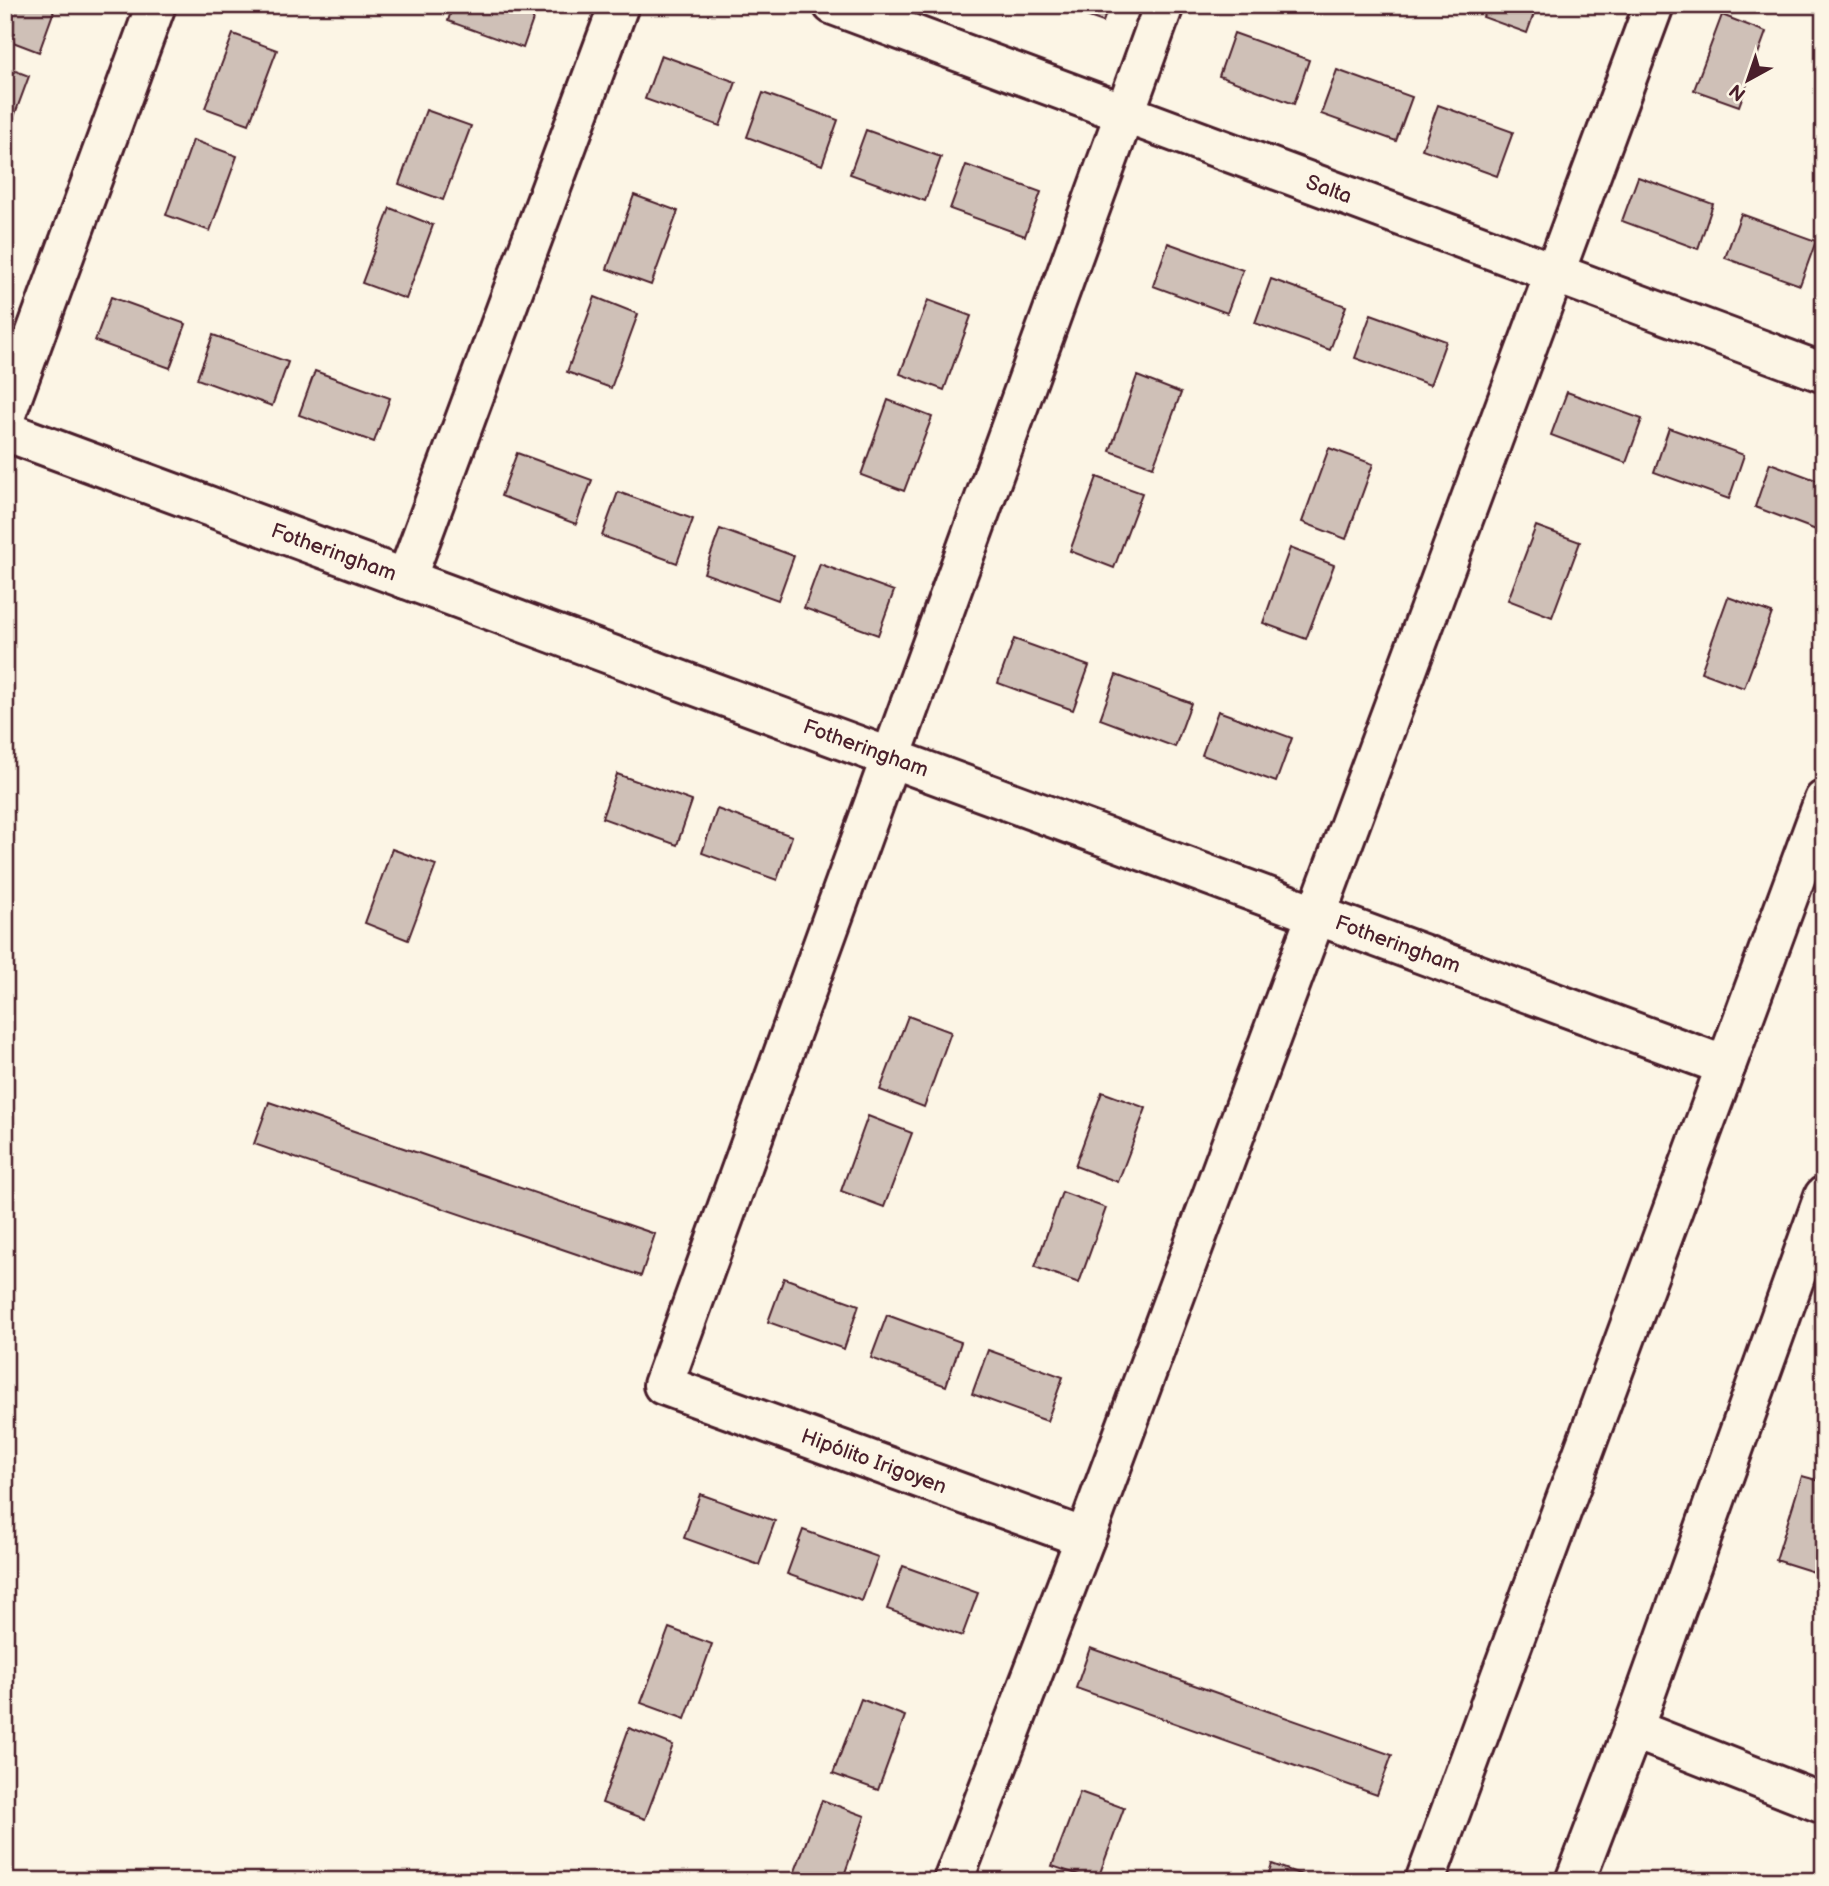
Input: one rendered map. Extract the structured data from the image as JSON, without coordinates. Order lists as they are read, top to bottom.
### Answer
{
  "streets": {
    "street": ["Salta", "Fotheringham", "Hipólito Irigoyen"]
  },
  "crossings": [
    ["Fotheringham", "Hipólito Irigoyen"]
  ],
  "north": "bottom left"
}
